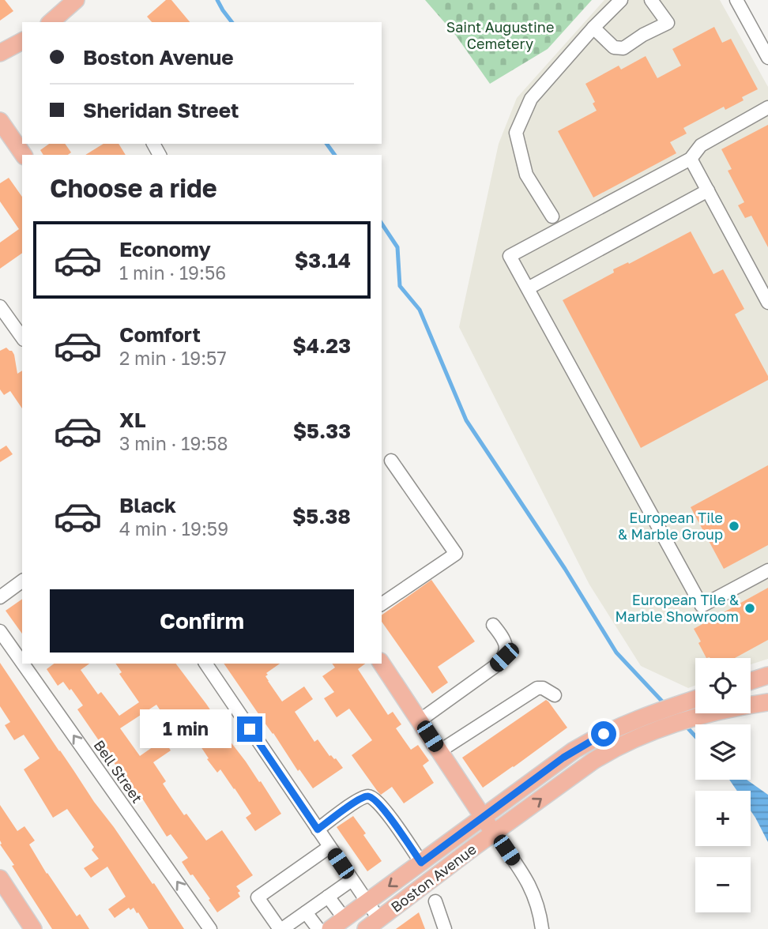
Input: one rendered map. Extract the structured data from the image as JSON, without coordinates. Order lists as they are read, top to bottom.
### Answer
{
  "streets": {
    "main road": ["Boston Avenue"],
    "street": ["Bell Street"]
  },
  "one_way": ["Bell Street"],
  "parks": ["Saint Augustine Cemetery"],
  "places": ["European Tile & Marble Group", "European Tile & Marble Showroom"],
  "page": {
    "banner": ["Boston Avenue", "Sheridan Street"],
    "heading": "Choose a ride",
    "list": [
      {
        "name": "Economy",
        "note": "1 min · 19:56",
        "value": "$3.14"
      },
      {
        "name": "Comfort",
        "note": "2 min · 19:57",
        "value": "$4.23"
      },
      {
        "name": "XL",
        "note": "3 min · 19:58",
        "value": "$5.33"
      },
      {
        "name": "Black",
        "note": "4 min · 19:59",
        "value": "$5.38"
      }
    ],
    "buttons": "Confirm",
    "map_buttons": ["+", "−"],
    "bubble": "1 min"
  }
}
